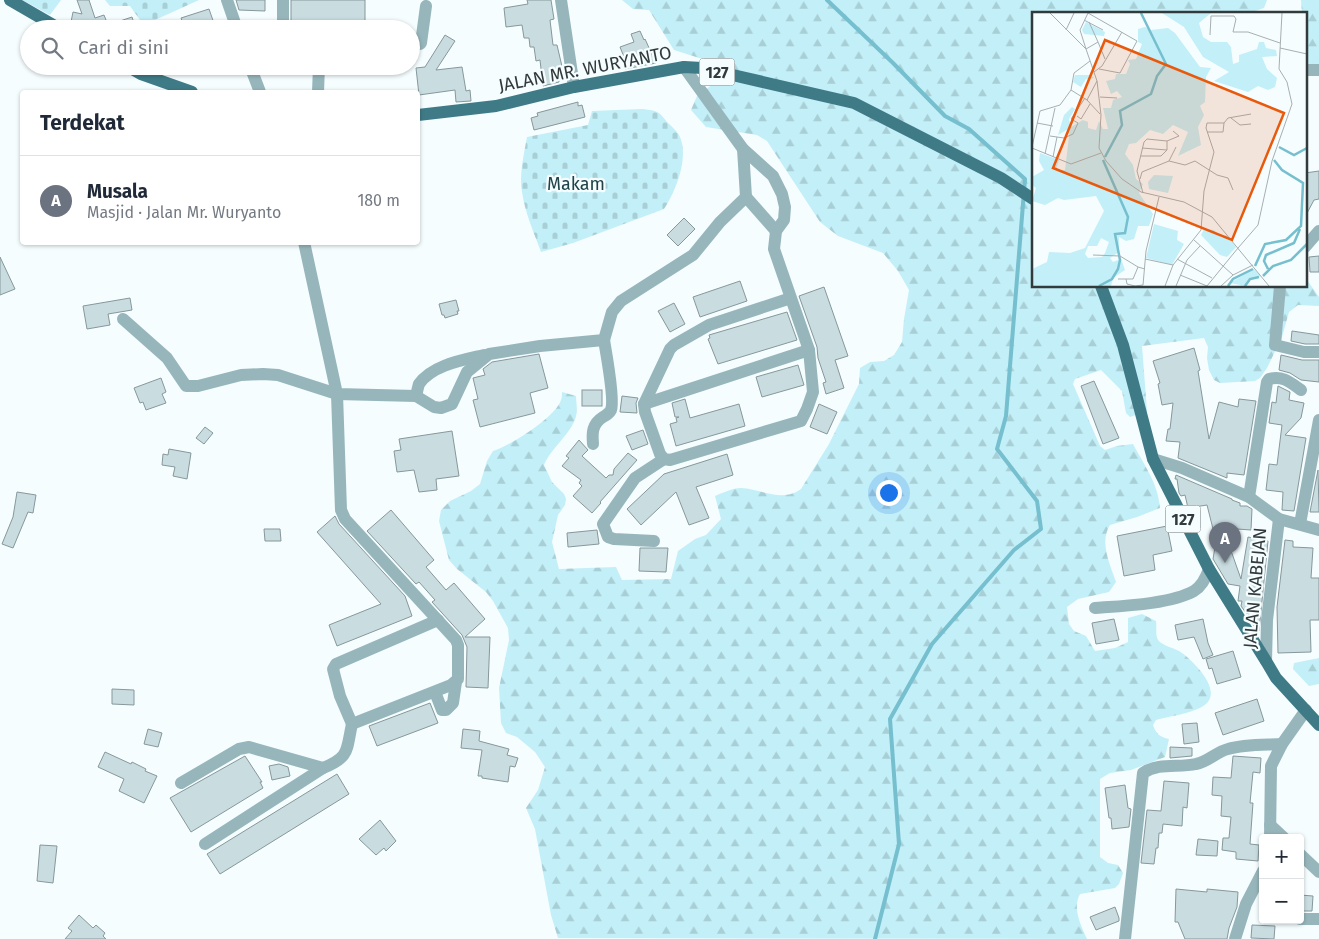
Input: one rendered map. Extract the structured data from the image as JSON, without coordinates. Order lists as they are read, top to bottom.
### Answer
{
  "streets": {
    "main road": ["JALAN MR. WURYANTO", "127"],
    "street": ["JALAN KABEJAN"]
  },
  "crossings": [
    ["127", "JALAN KABEJAN"]
  ],
  "parks": ["Makam"],
  "page": {
    "search": "Cari di sini",
    "heading": "Terdekat",
    "list": [
      {
        "mark": "A",
        "name": "Musala",
        "note": "Masjid · Jalan Mr. Wuryanto",
        "value": "180 m"
      }
    ],
    "pins": "A",
    "map_buttons": ["+", "−"]
  }
}
